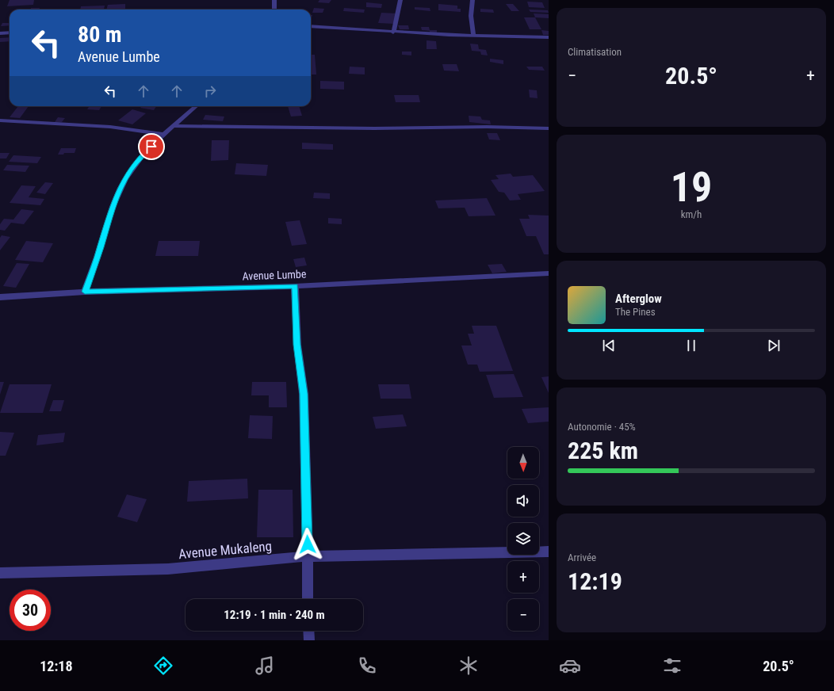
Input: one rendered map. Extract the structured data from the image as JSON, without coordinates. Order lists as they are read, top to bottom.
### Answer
{
  "streets": {
    "street": ["Avenue Lumbe", "Avenue Mukaleng"]
  },
  "north": "bottom",
  "page": {
    "tile": [
      "Climatisation",
      ["19", "km/h"],
      ["Autonomie · 45%", "225 km"],
      ["Arrivée", "12:19"]
    ],
    "turn": ["80 m", "Avenue Lumbe"],
    "heat": ["−", "20.5°", "+"],
    "song": ["Afterglow", "The Pines"],
    "map_buttons": ["+", "−"],
    "limit": "30",
    "trip": "12:19 · 1 min · 240 m",
    "tabs": ["12:18", "20.5°"]
  }
}
